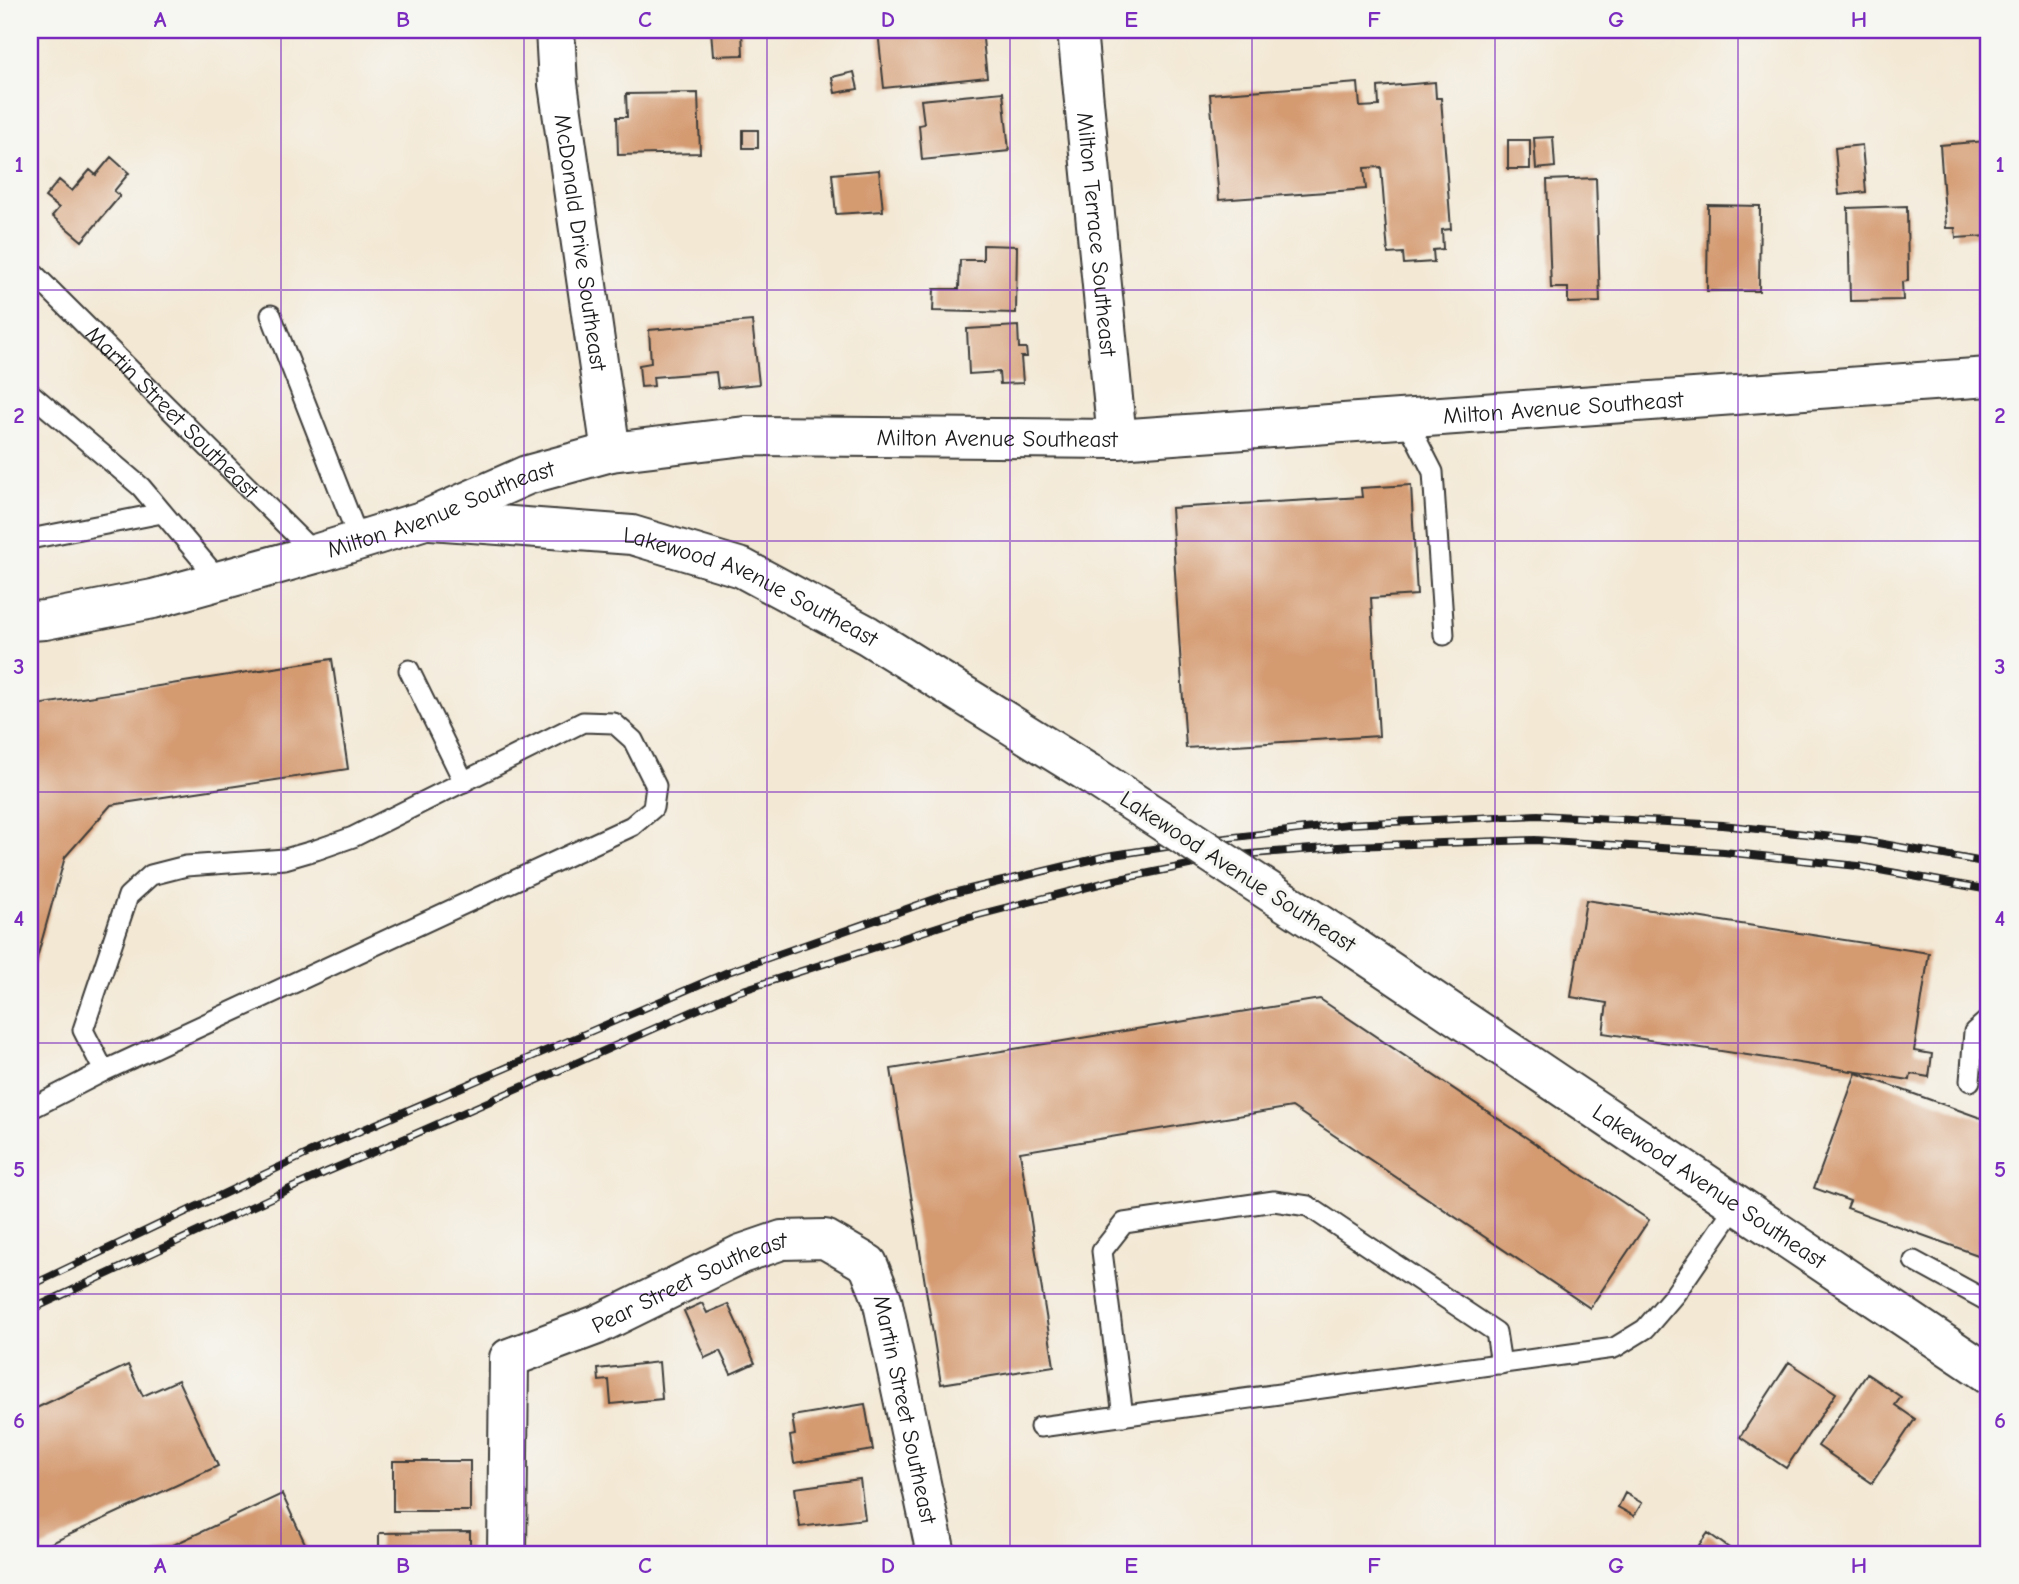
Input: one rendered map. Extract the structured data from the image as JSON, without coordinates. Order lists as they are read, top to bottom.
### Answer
{
  "streets": {
    "street": [
      "Milton Terrace Southeast",
      "McDonald Drive Southeast",
      "Milton Avenue Southeast",
      "Martin Street Southeast",
      "Lakewood Avenue Southeast",
      "Pear Street Southeast"
    ]
  },
  "crossings": [
    ["Milton Terrace Southeast", "Milton Avenue Southeast"],
    ["McDonald Drive Southeast", "Milton Avenue Southeast"],
    ["Milton Avenue Southeast", "Martin Street Southeast"],
    ["Milton Avenue Southeast", "Lakewood Avenue Southeast"],
    ["Martin Street Southeast", "Pear Street Southeast"]
  ],
  "grid": {
    "columns": [
      "A",
      "B",
      "C",
      "D",
      "E",
      "F",
      "G",
      "H"
    ],
    "rows": [
      "1",
      "2",
      "3",
      "4",
      "5",
      "6"
    ]
  }
}
